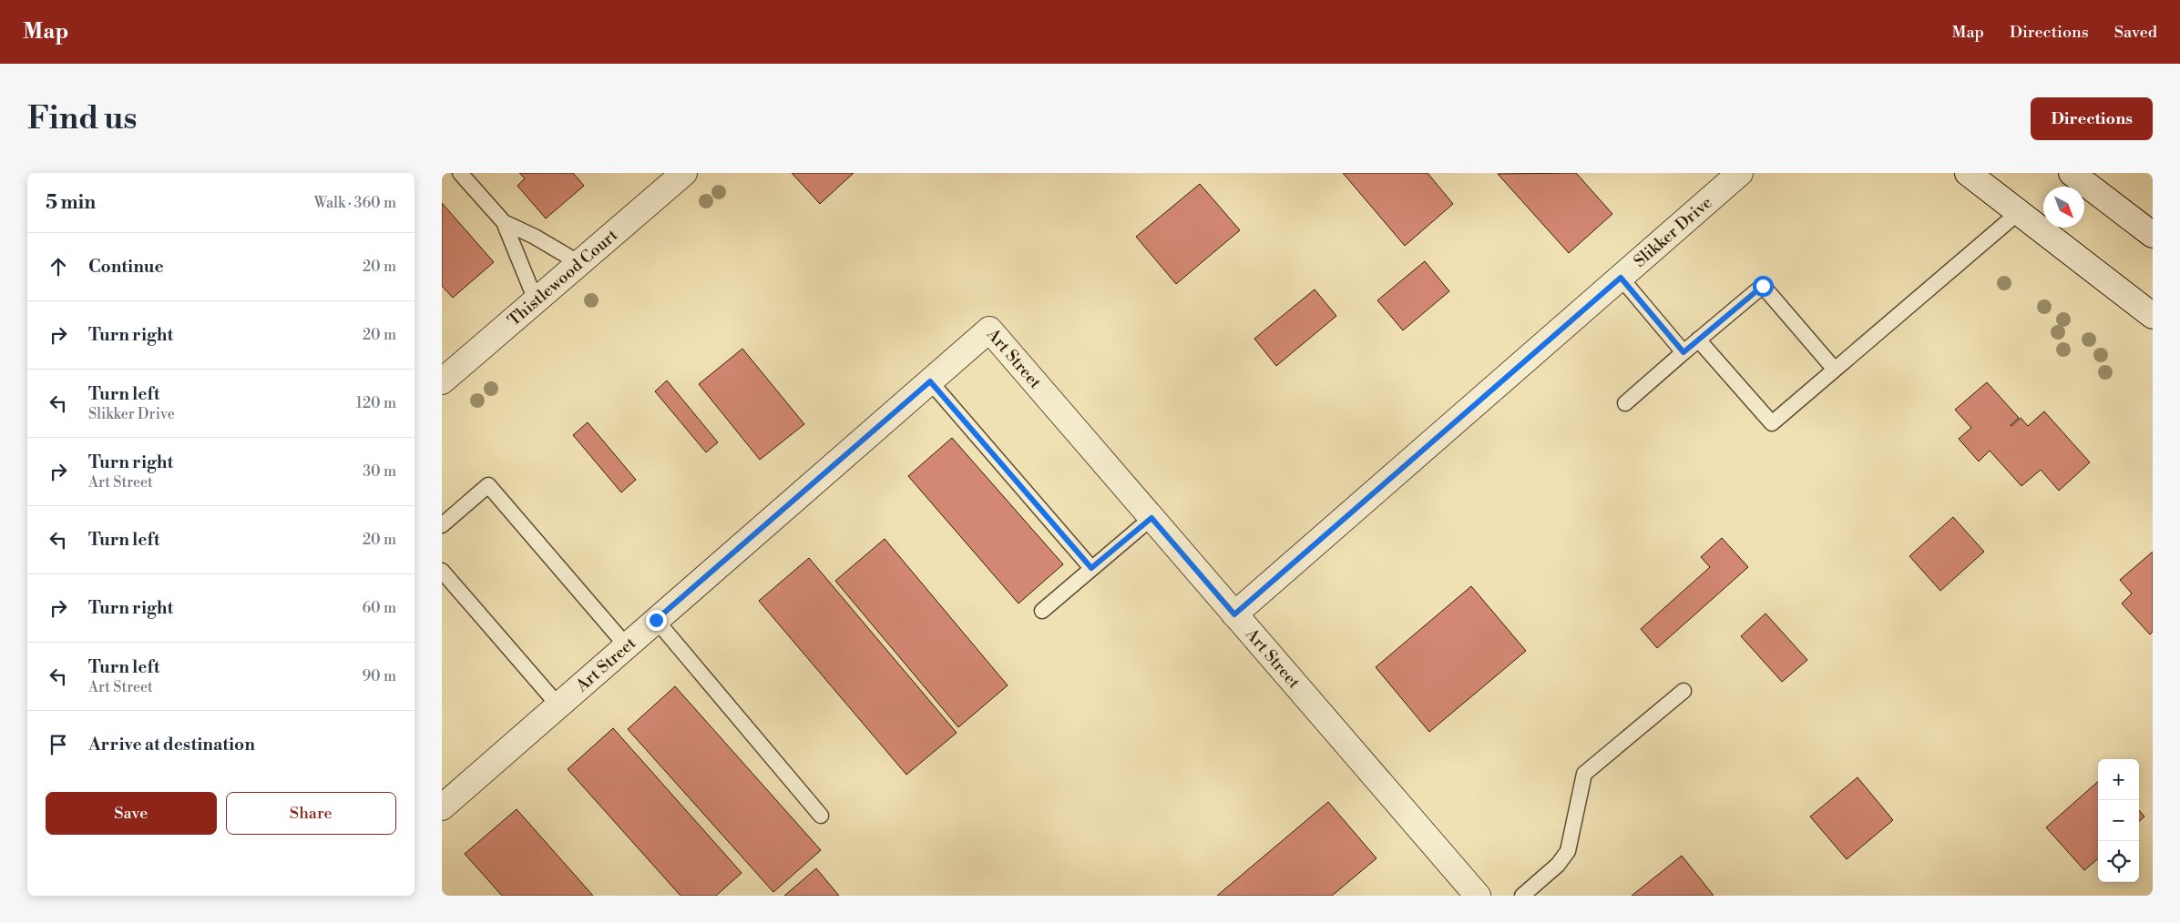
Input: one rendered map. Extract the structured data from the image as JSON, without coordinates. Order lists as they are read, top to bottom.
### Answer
{
  "streets": {
    "street": ["Slikker Drive", "Thistlewood Court", "Art Street"]
  },
  "crossings": [
    ["Slikker Drive", "Art Street"]
  ],
  "north": "bottom right",
  "page": {
    "header": "Map",
    "nav": ["Map", "Directions", "Saved"],
    "buttons": [
      "Directions",
      ["Save", "Share"]
    ],
    "title": "Find us",
    "heading": ["5 min", "Walk · 360 m"],
    "list": [
      ["Continue", "20 m"],
      ["Turn right", "20 m"],
      ["Turn left", "Slikker Drive", "120 m"],
      ["Turn right", "Art Street", "30 m"],
      ["Turn left", "20 m"],
      ["Turn right", "60 m"],
      ["Turn left", "Art Street", "90 m"],
      "Arrive at destination"
    ],
    "map_buttons": ["+", "−"]
  }
}
